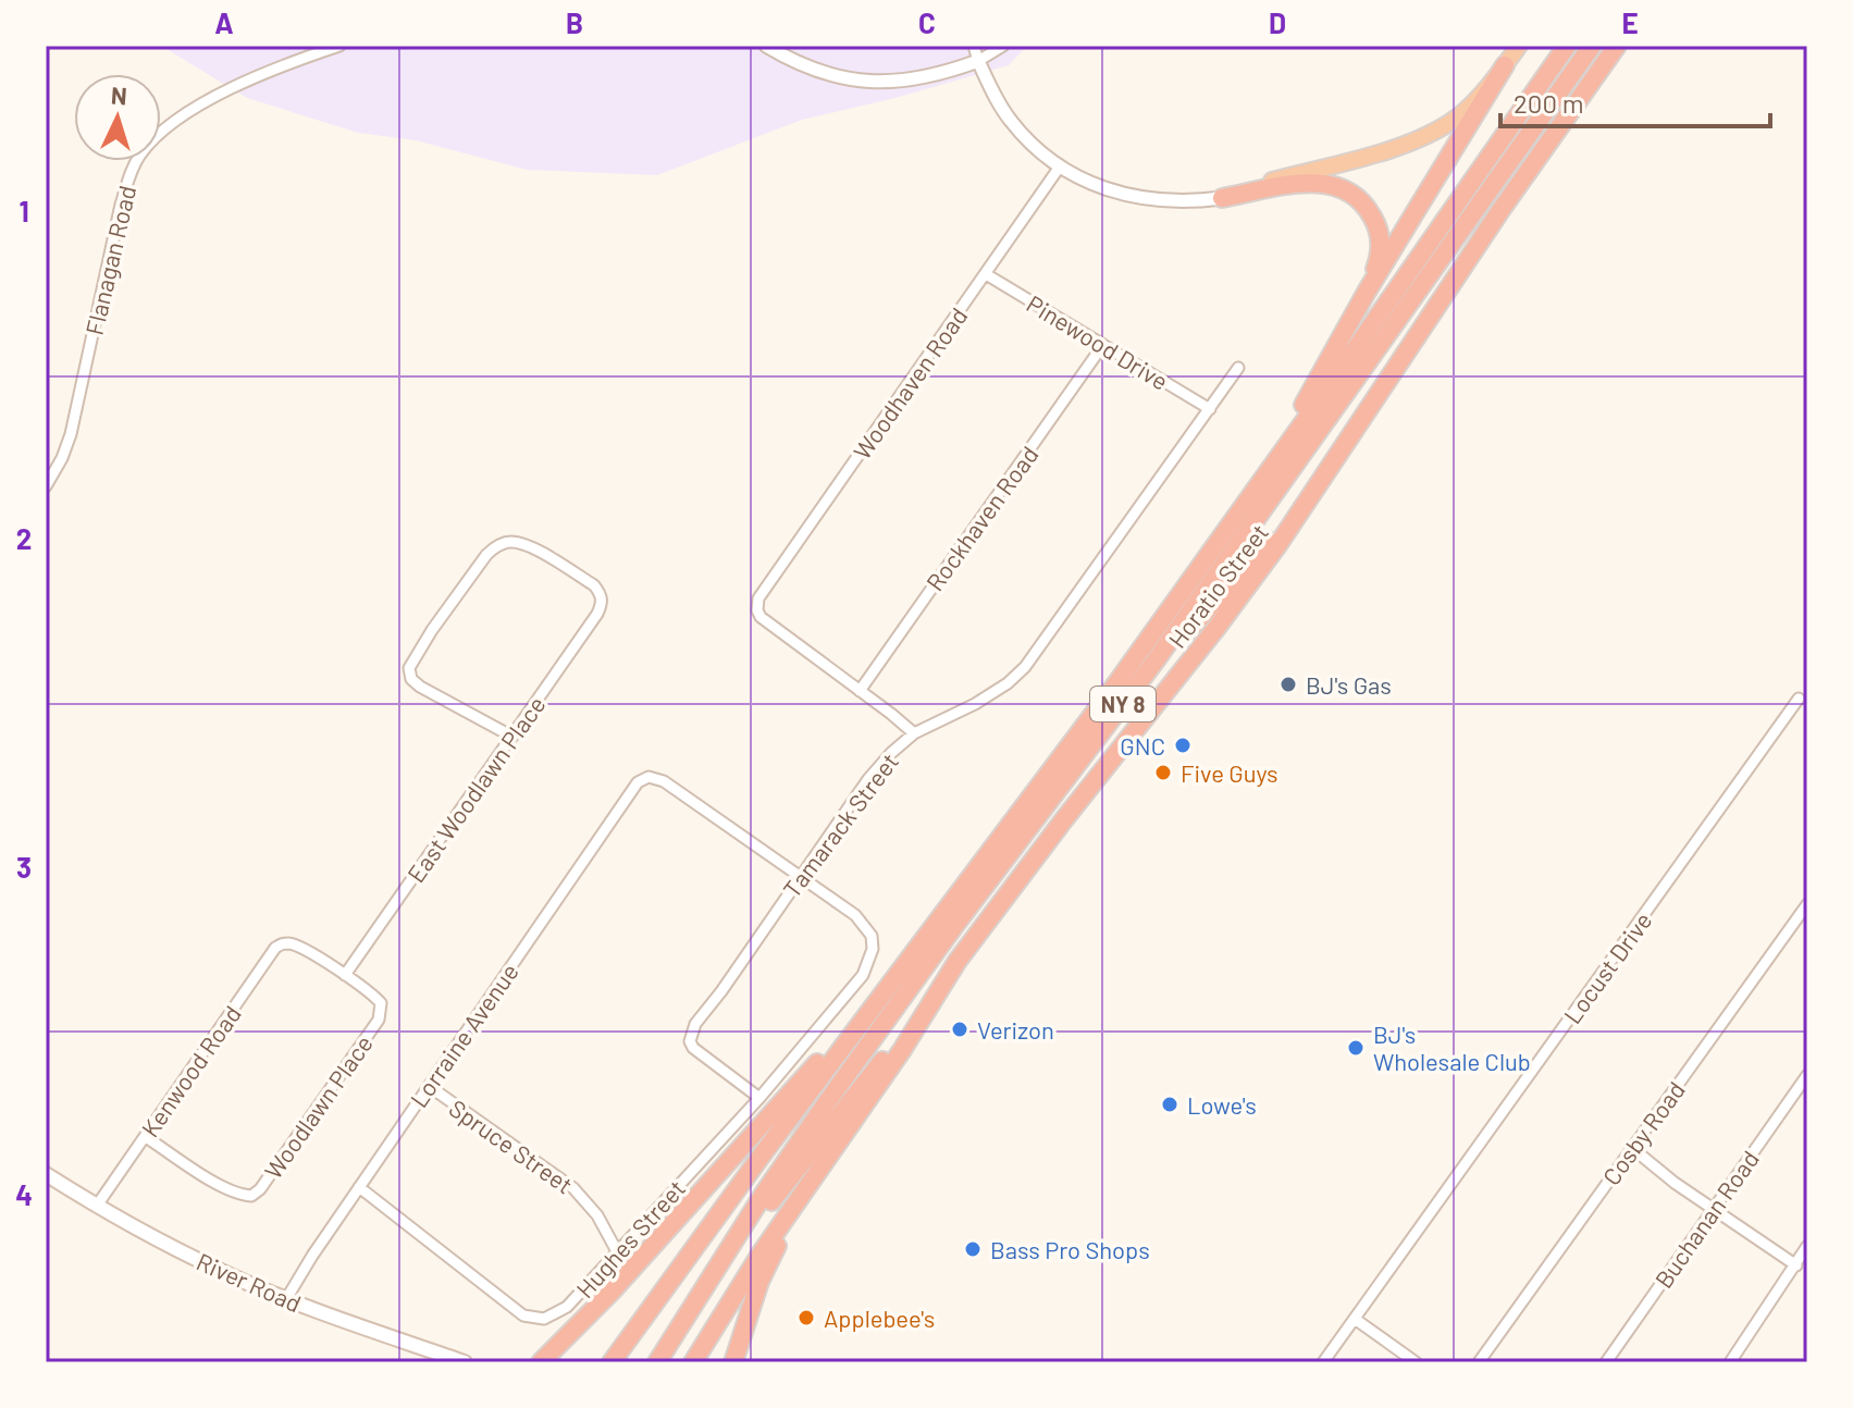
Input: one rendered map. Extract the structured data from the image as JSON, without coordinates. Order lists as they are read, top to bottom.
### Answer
{
  "streets": {
    "highway": ["Horatio Street", "NY 8"],
    "main road": ["River Road"],
    "street": [
      "Flanagan Road",
      "Pinewood Drive",
      "Woodhaven Road",
      "Rockhaven Road",
      "East Woodlawn Place",
      "Tamarack Street",
      "Locust Drive",
      "Lorraine Avenue",
      "Kenwood Road",
      "Woodlawn Place",
      "Cosby Road",
      "Spruce Street",
      "Buchanan Road",
      "Hughes Street"
    ]
  },
  "crossings": [
    ["Pinewood Drive", "Woodhaven Road"],
    ["Pinewood Drive", "Rockhaven Road"],
    ["Pinewood Drive", "Tamarack Street"],
    ["Woodhaven Road", "Rockhaven Road"],
    ["East Woodlawn Place", "Woodlawn Place"],
    ["Tamarack Street", "Hughes Street"],
    ["Lorraine Avenue", "Spruce Street"],
    ["Lorraine Avenue", "Hughes Street"],
    ["Lorraine Avenue", "River Road"],
    ["Kenwood Road", "Woodlawn Place"],
    ["Kenwood Road", "River Road"],
    ["Spruce Street", "Hughes Street"]
  ],
  "places": [
    "BJ's Gas",
    "GNC",
    "Five Guys",
    "Verizon",
    "BJ's Wholesale Club",
    "Lowe's",
    "Bass Pro Shops",
    "Applebee's"
  ],
  "scale_bar": "200 m",
  "north": "top",
  "grid": {
    "columns": [
      "A",
      "B",
      "C",
      "D",
      "E"
    ],
    "rows": [
      "1",
      "2",
      "3",
      "4"
    ]
  }
}
